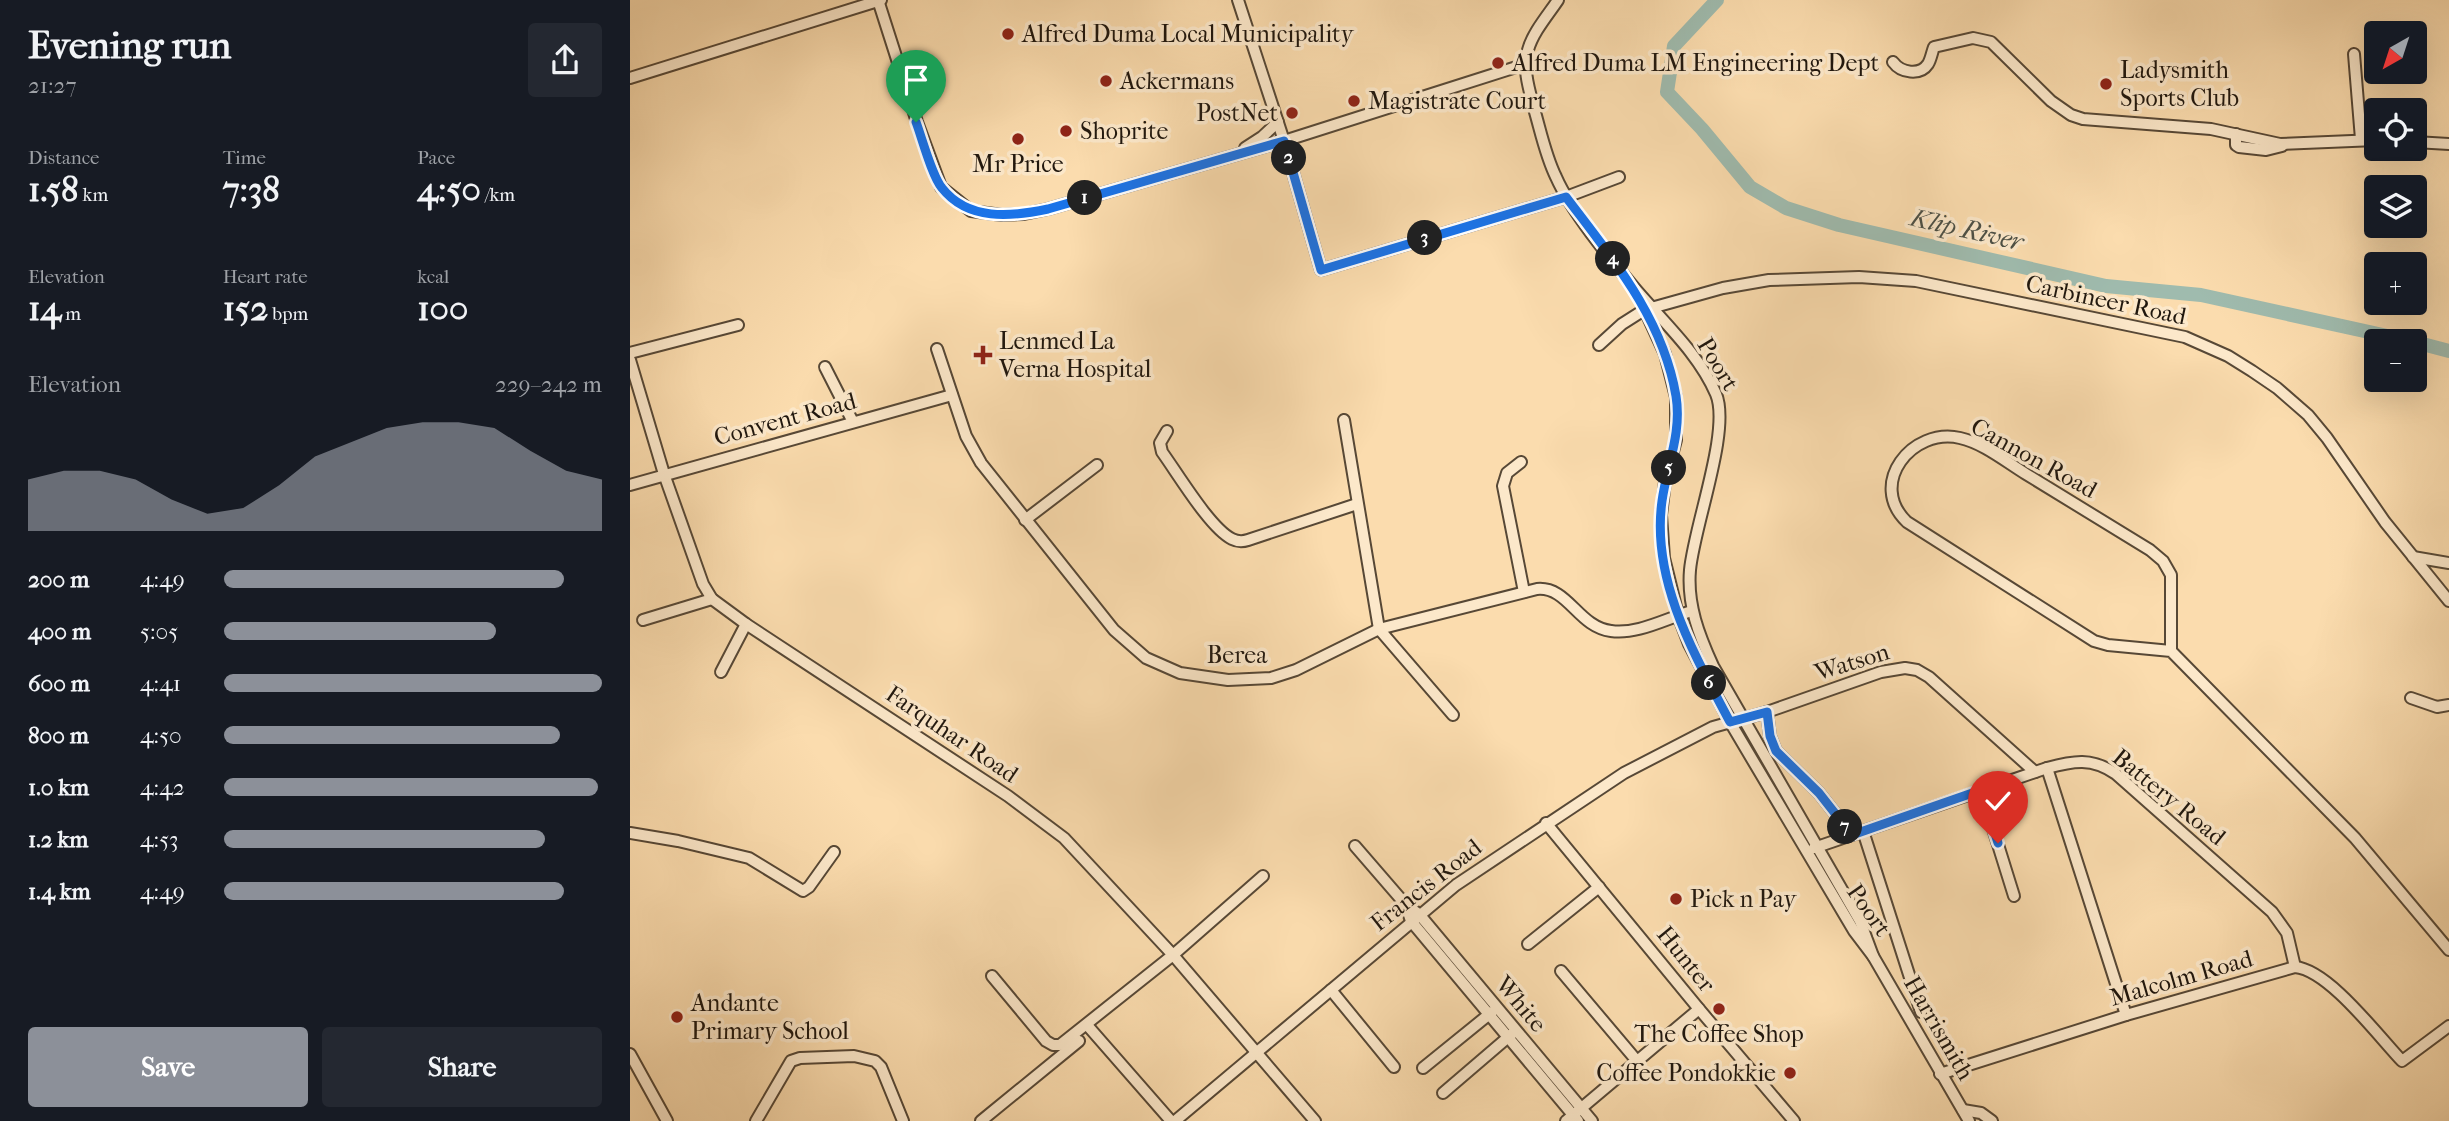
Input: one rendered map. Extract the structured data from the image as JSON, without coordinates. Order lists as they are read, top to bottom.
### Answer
{
  "streets": {
    "street": [
      "Carbineer Road",
      "Poort",
      "Convent Road",
      "Cannon Road",
      "Berea",
      "Watson",
      "Farquhar Road",
      "Battery Road",
      "Francis Road",
      "Hunter",
      "Malcolm Road",
      "White",
      "Harrismith"
    ]
  },
  "crossings": [
    ["Carbineer Road", "Poort"],
    ["Poort", "Berea"],
    ["Poort", "Watson"],
    ["Poort", "Battery Road"],
    ["Poort", "Francis Road"],
    ["Poort", "Harrismith"],
    ["Convent Road", "Berea"],
    ["Watson", "Battery Road"],
    ["Watson", "Francis Road"],
    ["Farquhar Road", "Francis Road"],
    ["Battery Road", "Malcolm Road"],
    ["Francis Road", "Hunter"],
    ["Francis Road", "White"],
    ["Malcolm Road", "Harrismith"]
  ],
  "water": ["Klip River"],
  "places": {
    "other": [
      "Alfred Duma Local Municipality",
      "Alfred Duma LM Engineering Dept",
      "Ackermans",
      "Ladysmith Sports Club",
      "Magistrate Court",
      "PostNet",
      "Shoprite",
      "Mr Price",
      "Pick n Pay",
      "The Coffee Shop",
      "Andante Primary School",
      "Coffee Pondokkie"
    ],
    "health": ["Lenmed La Verna Hospital"]
  },
  "north": "bottom left",
  "page": {
    "heading": ["Evening run", "21:27"],
    "map_buttons": ["+", "−"],
    "stats": [
      ["Distance", "1.58 km"],
      ["Time", "7:38"],
      ["Pace", "4:50 /km"],
      ["Elevation", "14 m"],
      ["Heart rate", "152 bpm"],
      ["kcal", "100"]
    ],
    "pins": [
      "2",
      "1",
      "3",
      "4",
      "5",
      "6",
      "7"
    ],
    "chart": ["Elevation", "229–242 m"],
    "list": [
      {
        "name": "200 m",
        "note": "4:49"
      },
      {
        "name": "400 m",
        "note": "5:05"
      },
      {
        "name": "600 m",
        "note": "4:41"
      },
      {
        "name": "800 m",
        "note": "4:50"
      },
      {
        "name": "1.0 km",
        "note": "4:42"
      },
      {
        "name": "1.2 km",
        "note": "4:53"
      },
      {
        "name": "1.4 km",
        "note": "4:49"
      }
    ],
    "buttons": ["Save", "Share"]
  }
}
